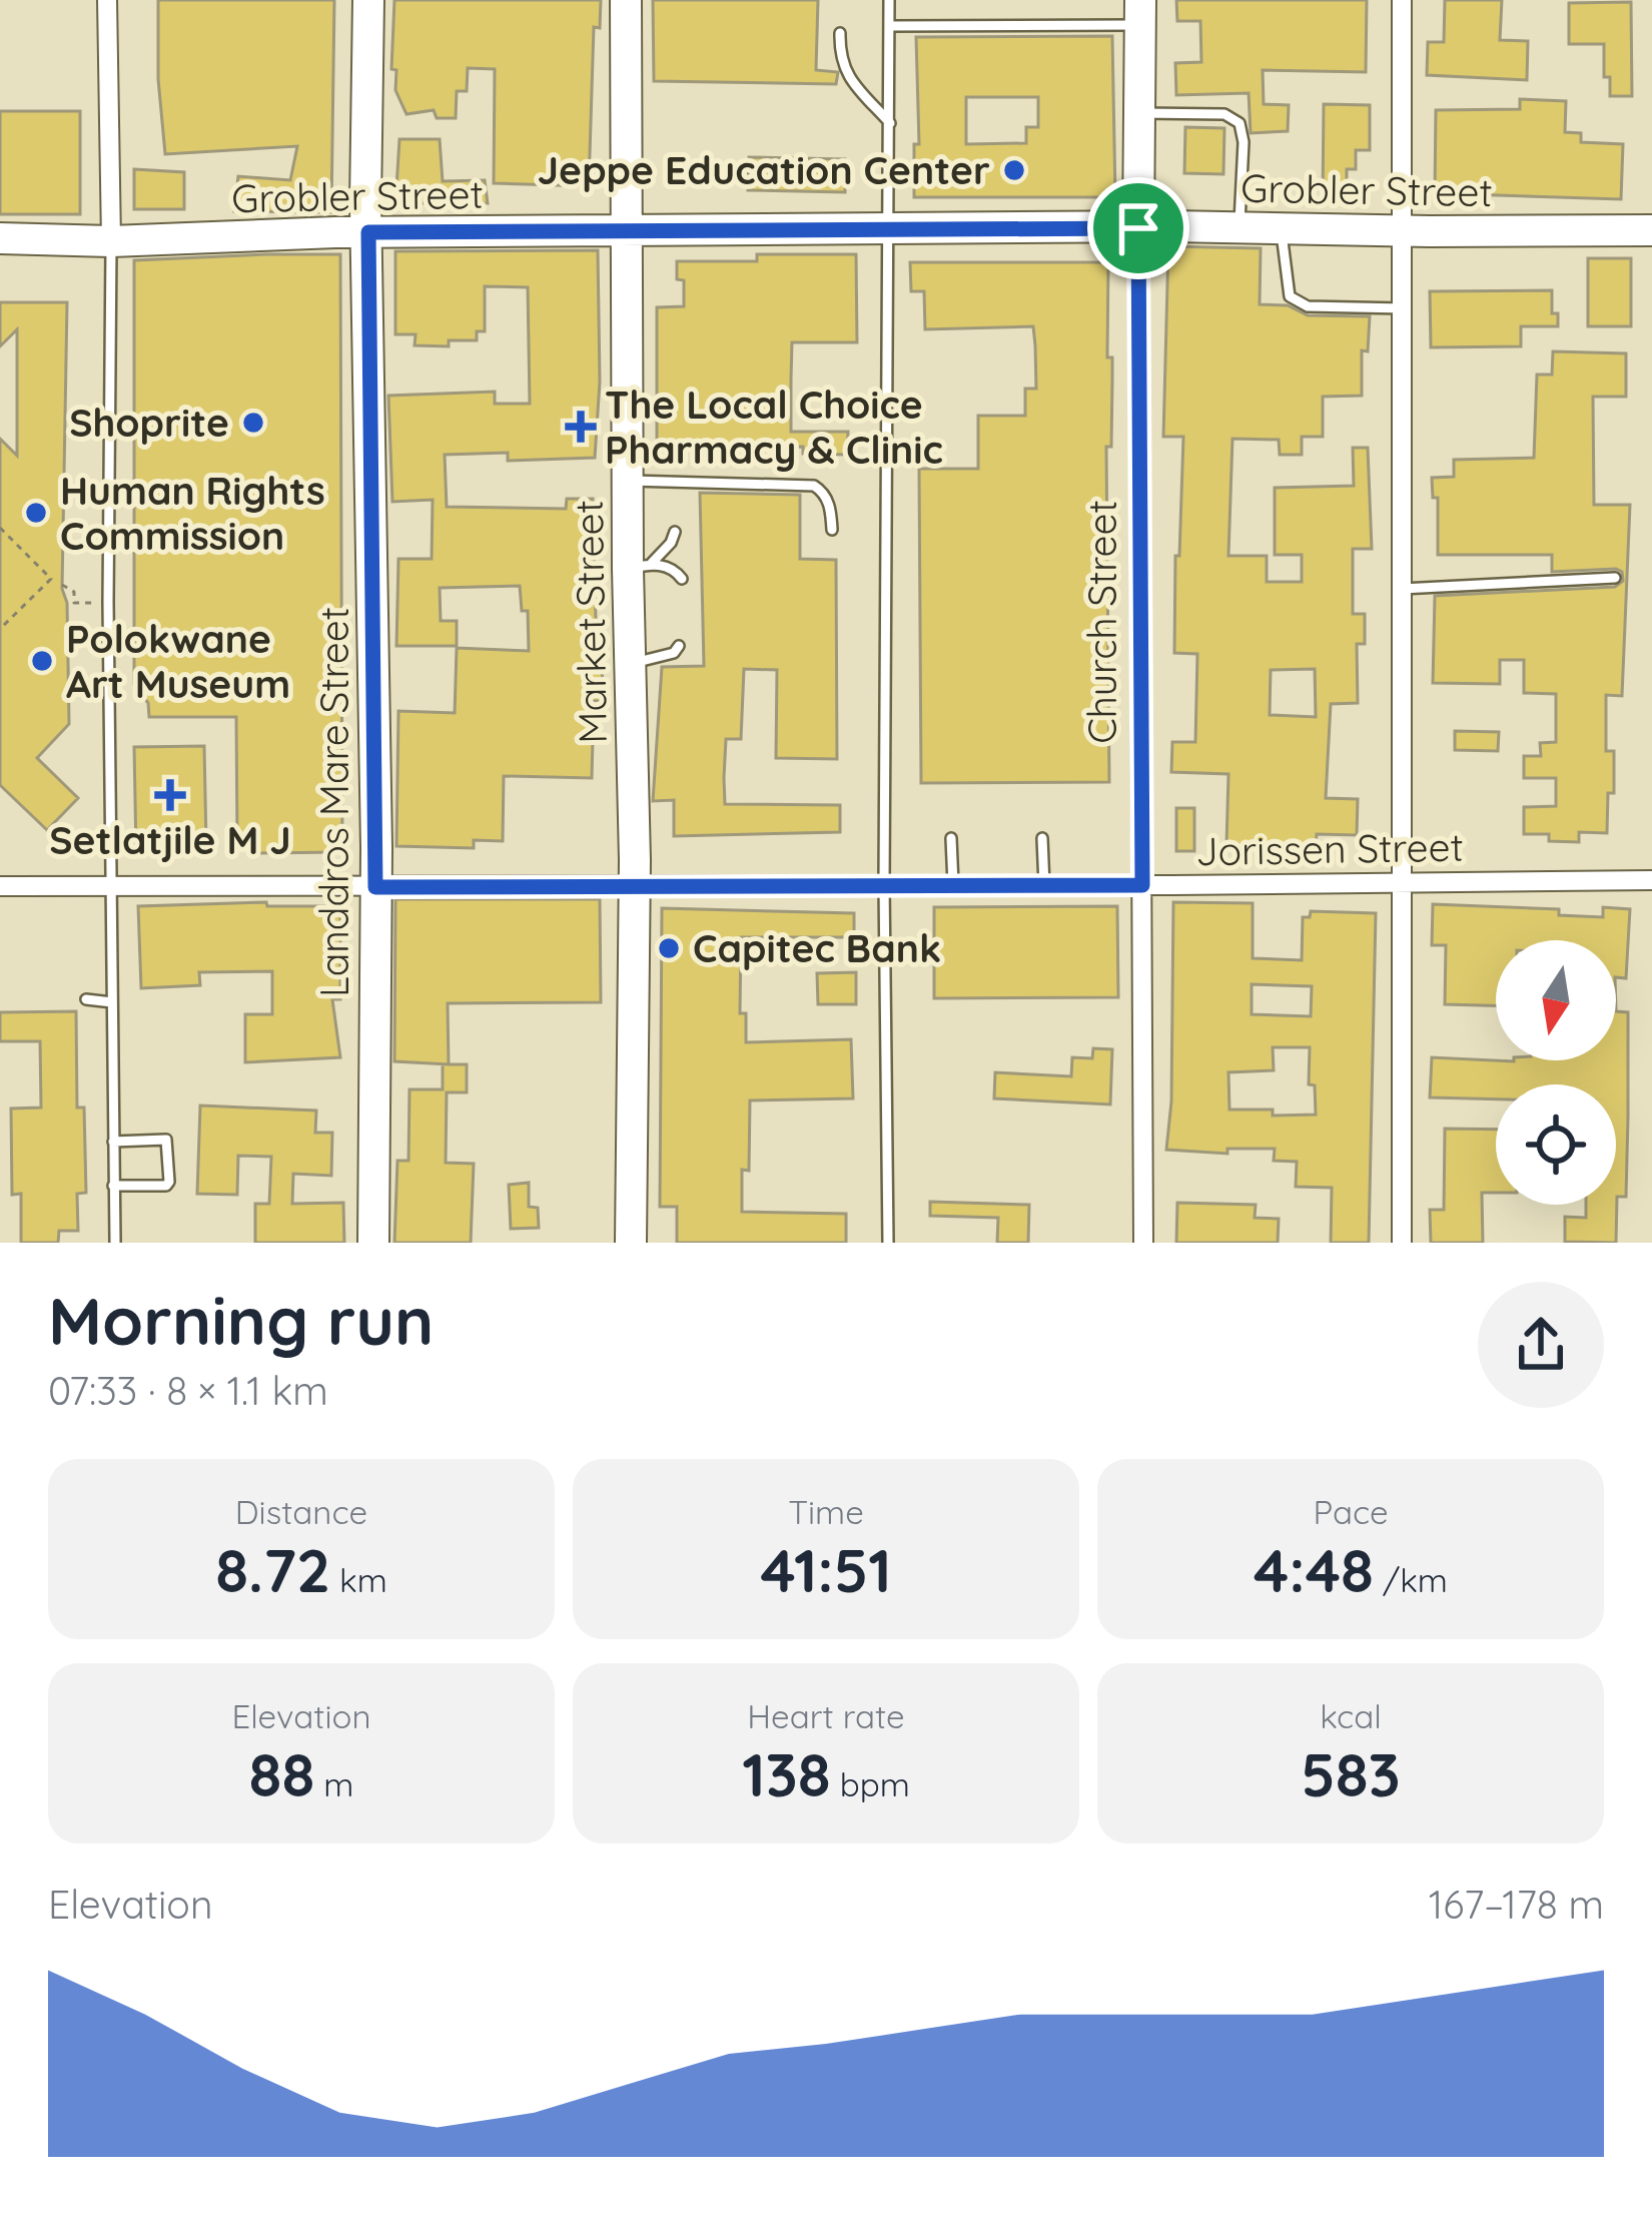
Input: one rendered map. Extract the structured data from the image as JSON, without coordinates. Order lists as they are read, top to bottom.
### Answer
{
  "streets": {
    "main road": [
      "Grobler Street",
      "Market Street",
      "Church Street",
      "Landdros Mare Street"
    ],
    "street": ["Jorissen Street"]
  },
  "crossings": [
    ["Grobler Street", "Market Street"],
    ["Grobler Street", "Church Street"],
    ["Grobler Street", "Landdros Mare Street"],
    ["Market Street", "Jorissen Street"],
    ["Church Street", "Jorissen Street"],
    ["Landdros Mare Street", "Jorissen Street"]
  ],
  "places": {
    "other": [
      "Jeppe Education Center",
      "Shoprite",
      "Human Rights Commission",
      "Polokwane Art Museum",
      "Capitec Bank"
    ],
    "health": ["The Local Choice Pharmacy & Clinic", "Setlatjile M J"]
  },
  "north": "bottom",
  "page": {
    "heading": ["Morning run", "07:33 · 8 × 1.1 km"],
    "stats": [
      ["Distance", "8.72 km"],
      ["Time", "41:51"],
      ["Pace", "4:48 /km"],
      ["Elevation", "88 m"],
      ["Heart rate", "138 bpm"],
      ["kcal", "583"]
    ],
    "chart": ["Elevation", "167–178 m"]
  }
}
